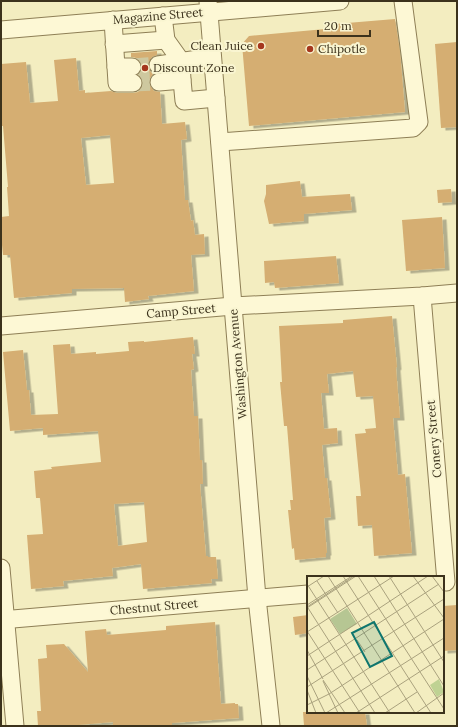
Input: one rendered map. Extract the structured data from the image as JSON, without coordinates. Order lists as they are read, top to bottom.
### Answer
{
  "streets": {
    "street": [
      "Magazine Street",
      "Camp Street",
      "Washington Avenue",
      "Conery Street",
      "Chestnut Street"
    ]
  },
  "crossings": [
    ["Magazine Street", "Washington Avenue"],
    ["Camp Street", "Washington Avenue"],
    ["Camp Street", "Conery Street"],
    ["Washington Avenue", "Chestnut Street"]
  ],
  "places": ["Clean Juice", "Chipotle", "Discount Zone"],
  "scale_bar": "20 m"
}
